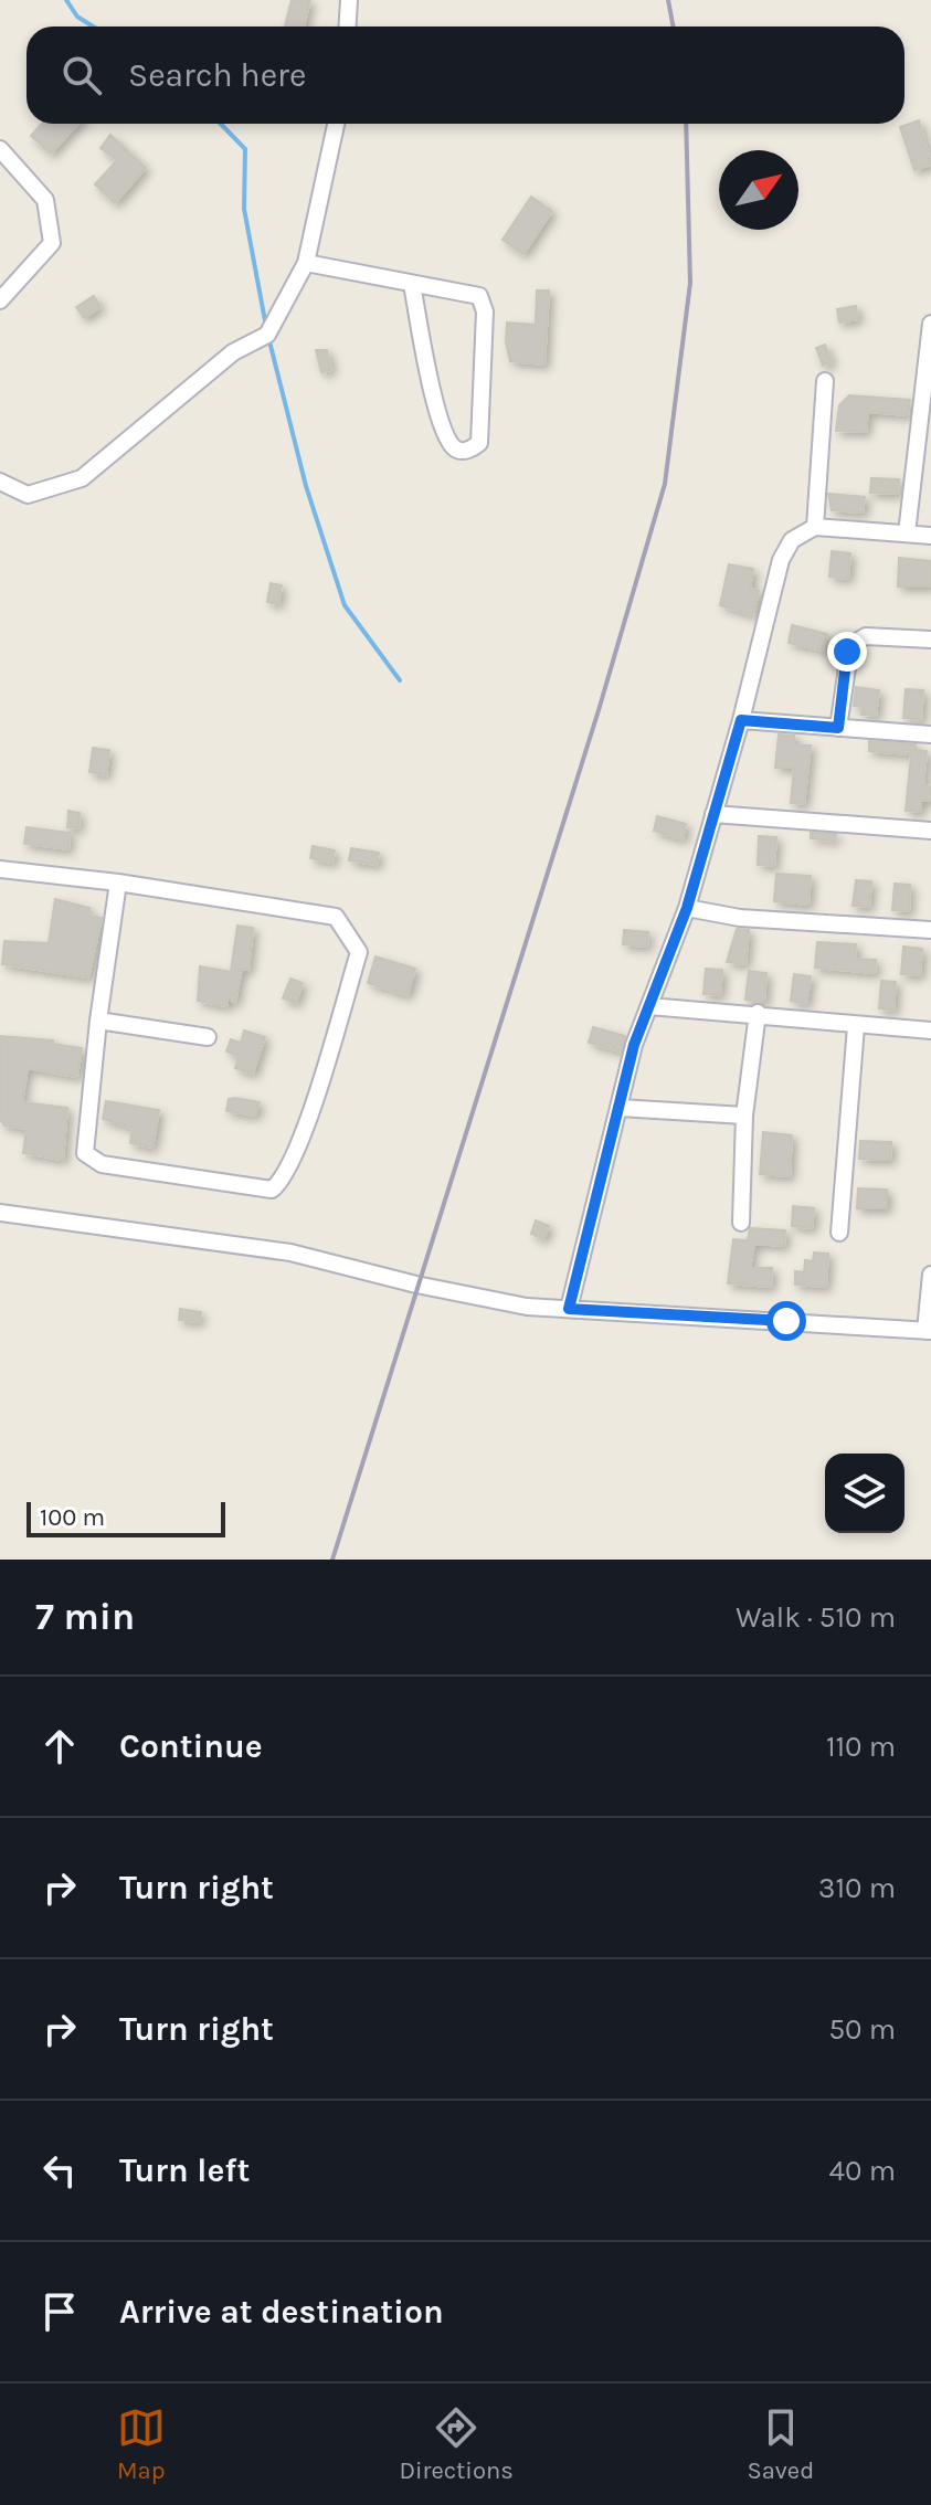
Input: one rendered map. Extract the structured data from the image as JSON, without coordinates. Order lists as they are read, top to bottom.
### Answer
{
  "scale_bar": "100 m",
  "north": "top right",
  "page": {
    "search": "Search here",
    "scale": "100 m",
    "heading": ["7 min", "Walk · 510 m"],
    "list": [
      ["Continue", "110 m"],
      ["Turn right", "310 m"],
      ["Turn right", "50 m"],
      ["Turn left", "40 m"],
      "Arrive at destination"
    ],
    "nav": ["Map", "Directions", "Saved"]
  }
}
